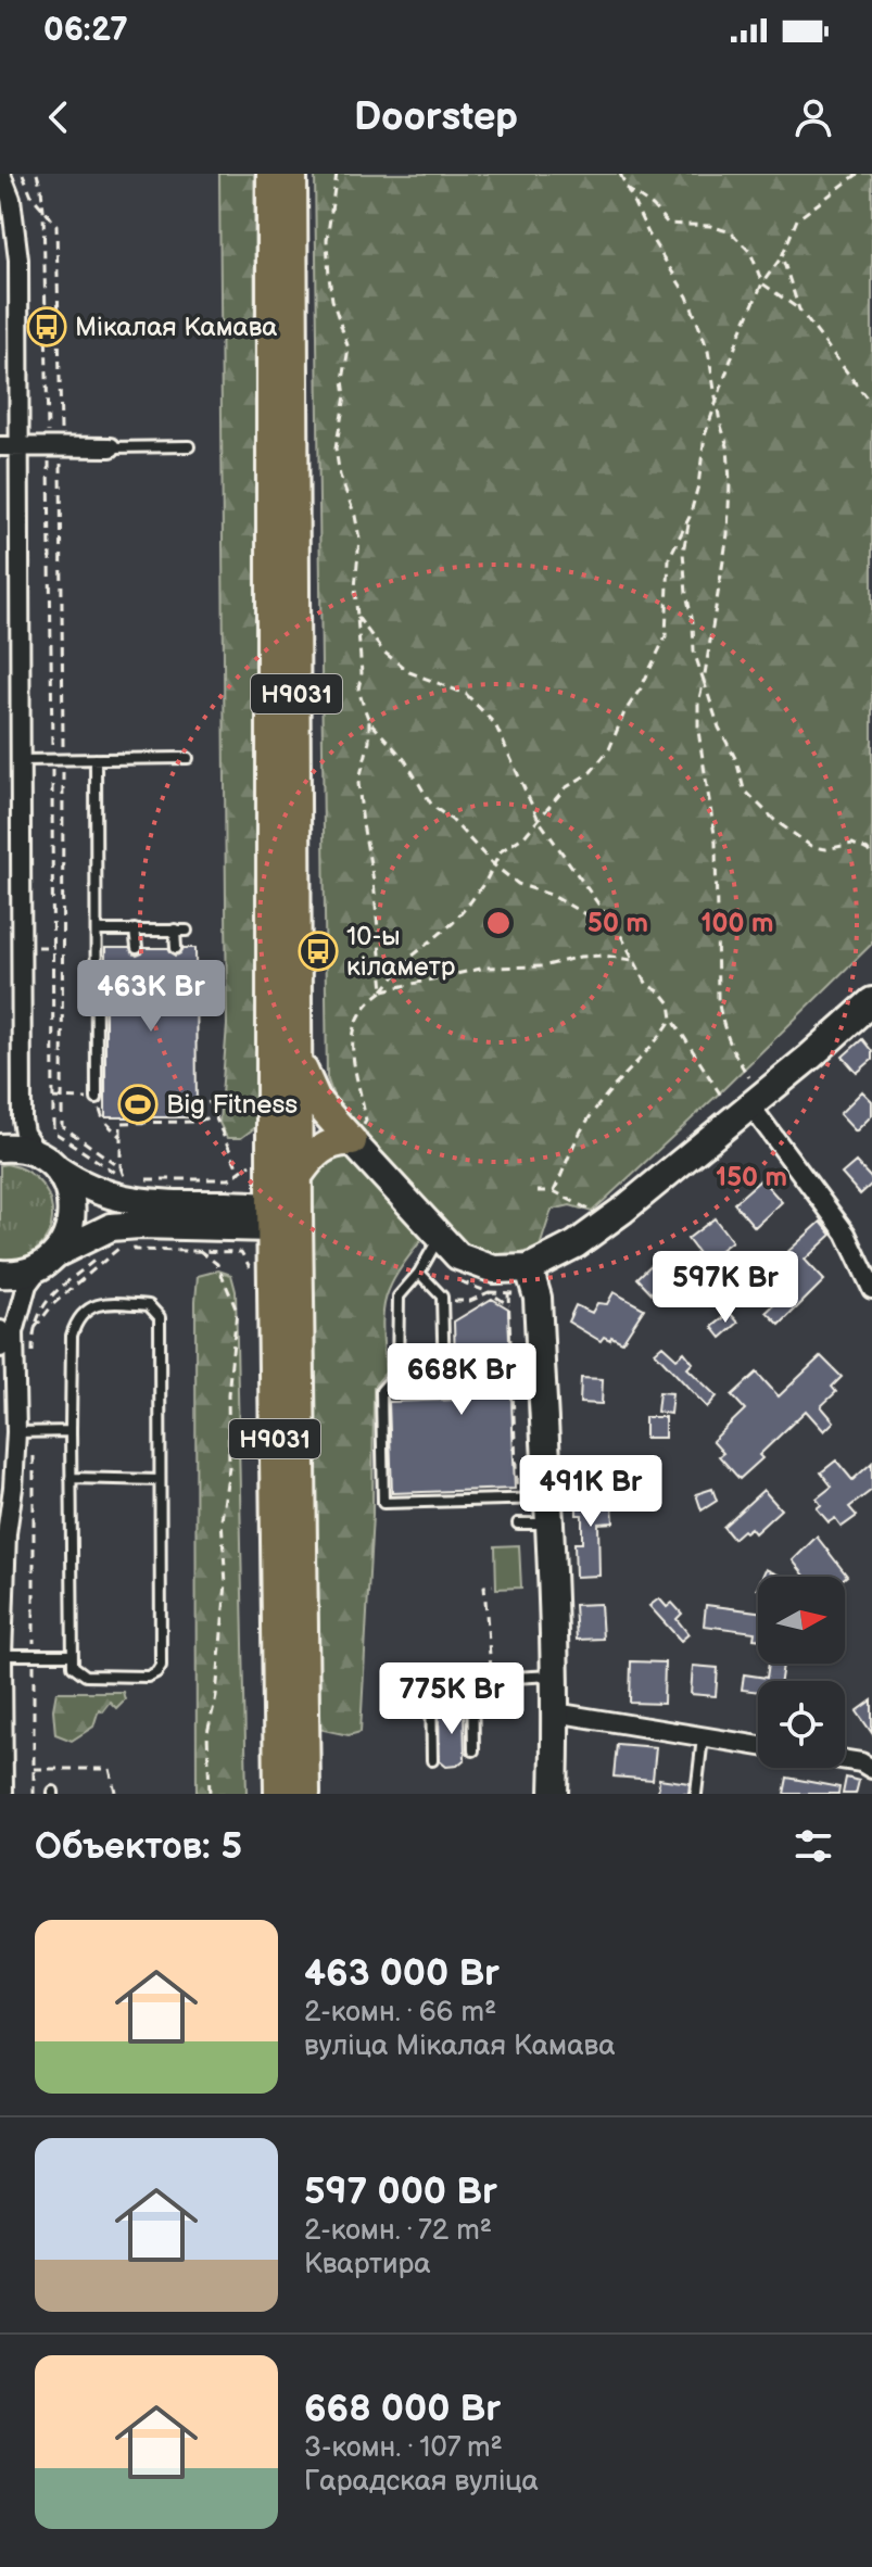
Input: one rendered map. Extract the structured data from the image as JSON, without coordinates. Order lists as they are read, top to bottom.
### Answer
{
  "streets": {
    "main road": ["Н9031"]
  },
  "places": {
    "bus stop": ["Мікалая Камава", "10-ы кіламетр"],
    "sports": ["Big Fitness"]
  },
  "north": "right",
  "page": {
    "status": "06:27",
    "header": "Doorstep",
    "price": [
      "463K Br",
      "597K Br",
      "668K Br",
      "491K Br",
      "775K Br"
    ],
    "heading": "Объектов: 5",
    "list": [
      {
        "name": "463 000 Br",
        "note": "2-комн. · 66 m² · вуліца Мікалая Камава"
      },
      {
        "name": "597 000 Br",
        "note": "2-комн. · 72 m² · Квартира"
      },
      {
        "name": "668 000 Br",
        "note": "3-комн. · 107 m² · Гарадская вуліца"
      }
    ]
  },
  "rings": ["50 m", "100 m", "150 m"]
}
